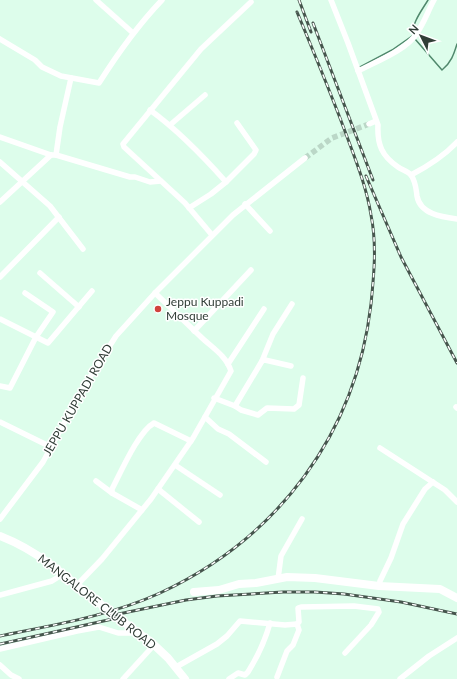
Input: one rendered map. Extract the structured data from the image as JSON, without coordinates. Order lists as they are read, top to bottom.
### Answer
{
  "streets": {
    "street": ["JEPPU KUPPADI ROAD", "MANGALORE CLUB ROAD"]
  },
  "places": ["Jeppu Kuppadi Mosque"],
  "north": "top left"
}
